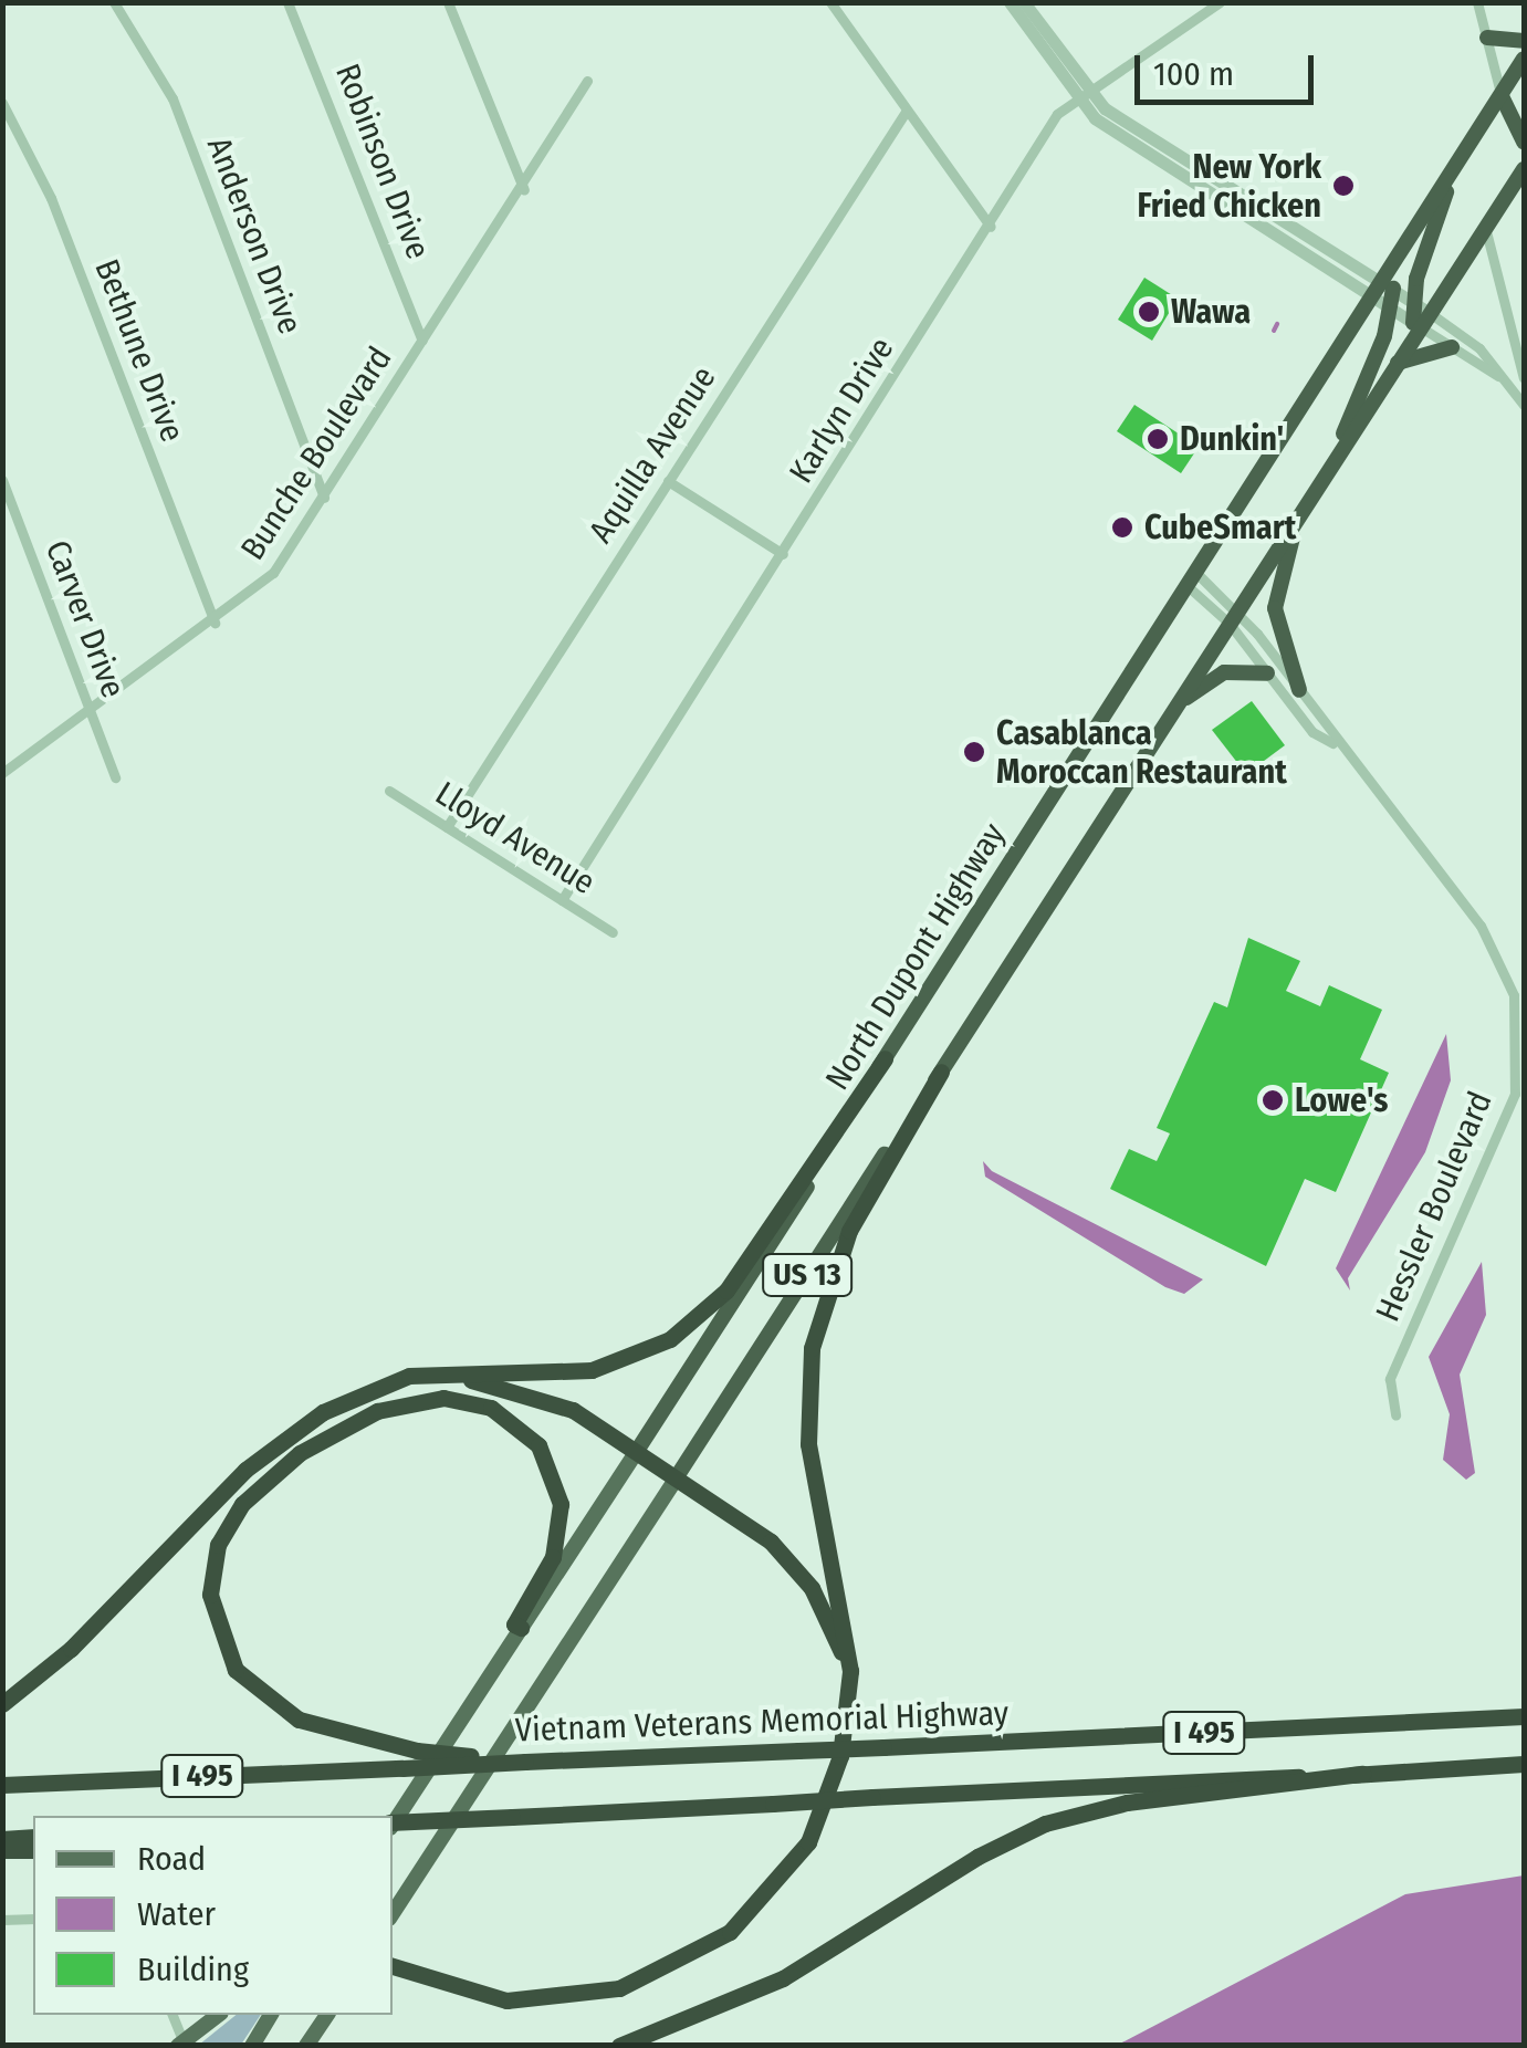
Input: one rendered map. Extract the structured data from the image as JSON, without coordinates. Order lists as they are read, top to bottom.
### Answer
{
  "streets": {
    "highway": [
      "North Dupont Highway",
      "US 13",
      "Vietnam Veterans Memorial Highway",
      "I 495"
    ],
    "street": [
      "Robinson Drive",
      "Anderson Drive",
      "Bethune Drive",
      "Karlyn Drive",
      "Bunche Boulevard",
      "Aquilla Avenue",
      "Carver Drive",
      "Lloyd Avenue",
      "Hessler Boulevard"
    ]
  },
  "crossings": [
    ["Robinson Drive", "Bunche Boulevard"],
    ["Anderson Drive", "Bunche Boulevard"],
    ["Bethune Drive", "Bunche Boulevard"],
    ["Karlyn Drive", "Lloyd Avenue"],
    ["Bunche Boulevard", "Carver Drive"],
    ["Aquilla Avenue", "Lloyd Avenue"],
    ["North Dupont Highway", "Hessler Boulevard"],
    ["Hessler Boulevard", "US 13"]
  ],
  "places": [
    "New York Fried Chicken",
    "Wawa",
    "Dunkin'",
    "CubeSmart",
    "Casablanca Moroccan Restaurant",
    "Lowe's"
  ],
  "legend": ["Road", "Water", "Building"],
  "scale_bar": "100 m"
}
